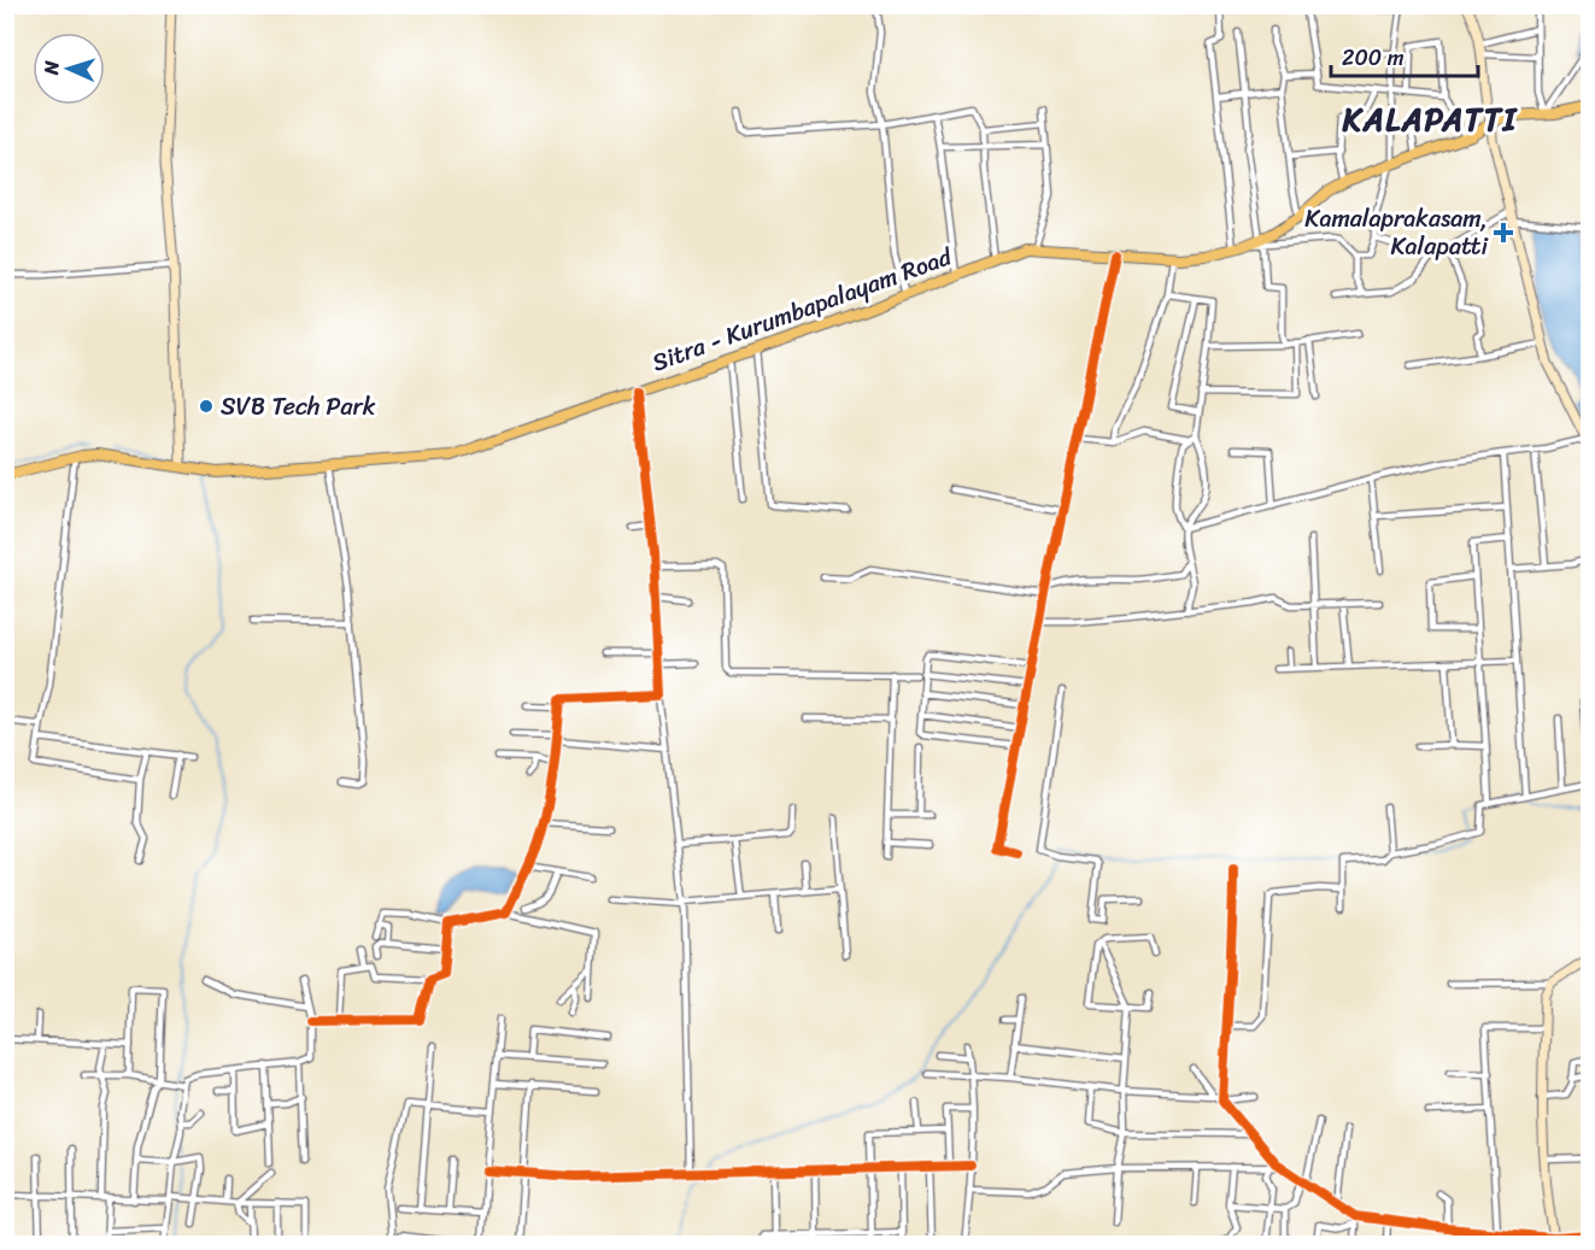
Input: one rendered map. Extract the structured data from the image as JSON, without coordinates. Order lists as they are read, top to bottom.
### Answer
{
  "streets": {
    "main road": ["Sitra - Kurumbapalayam Road"]
  },
  "districts": ["KALAPATTI"],
  "places": {
    "health": ["Kamalaprakasam, Kalapatti"],
    "other": ["SVB Tech Park"]
  },
  "scale_bar": "200 m",
  "north": "left"
}
